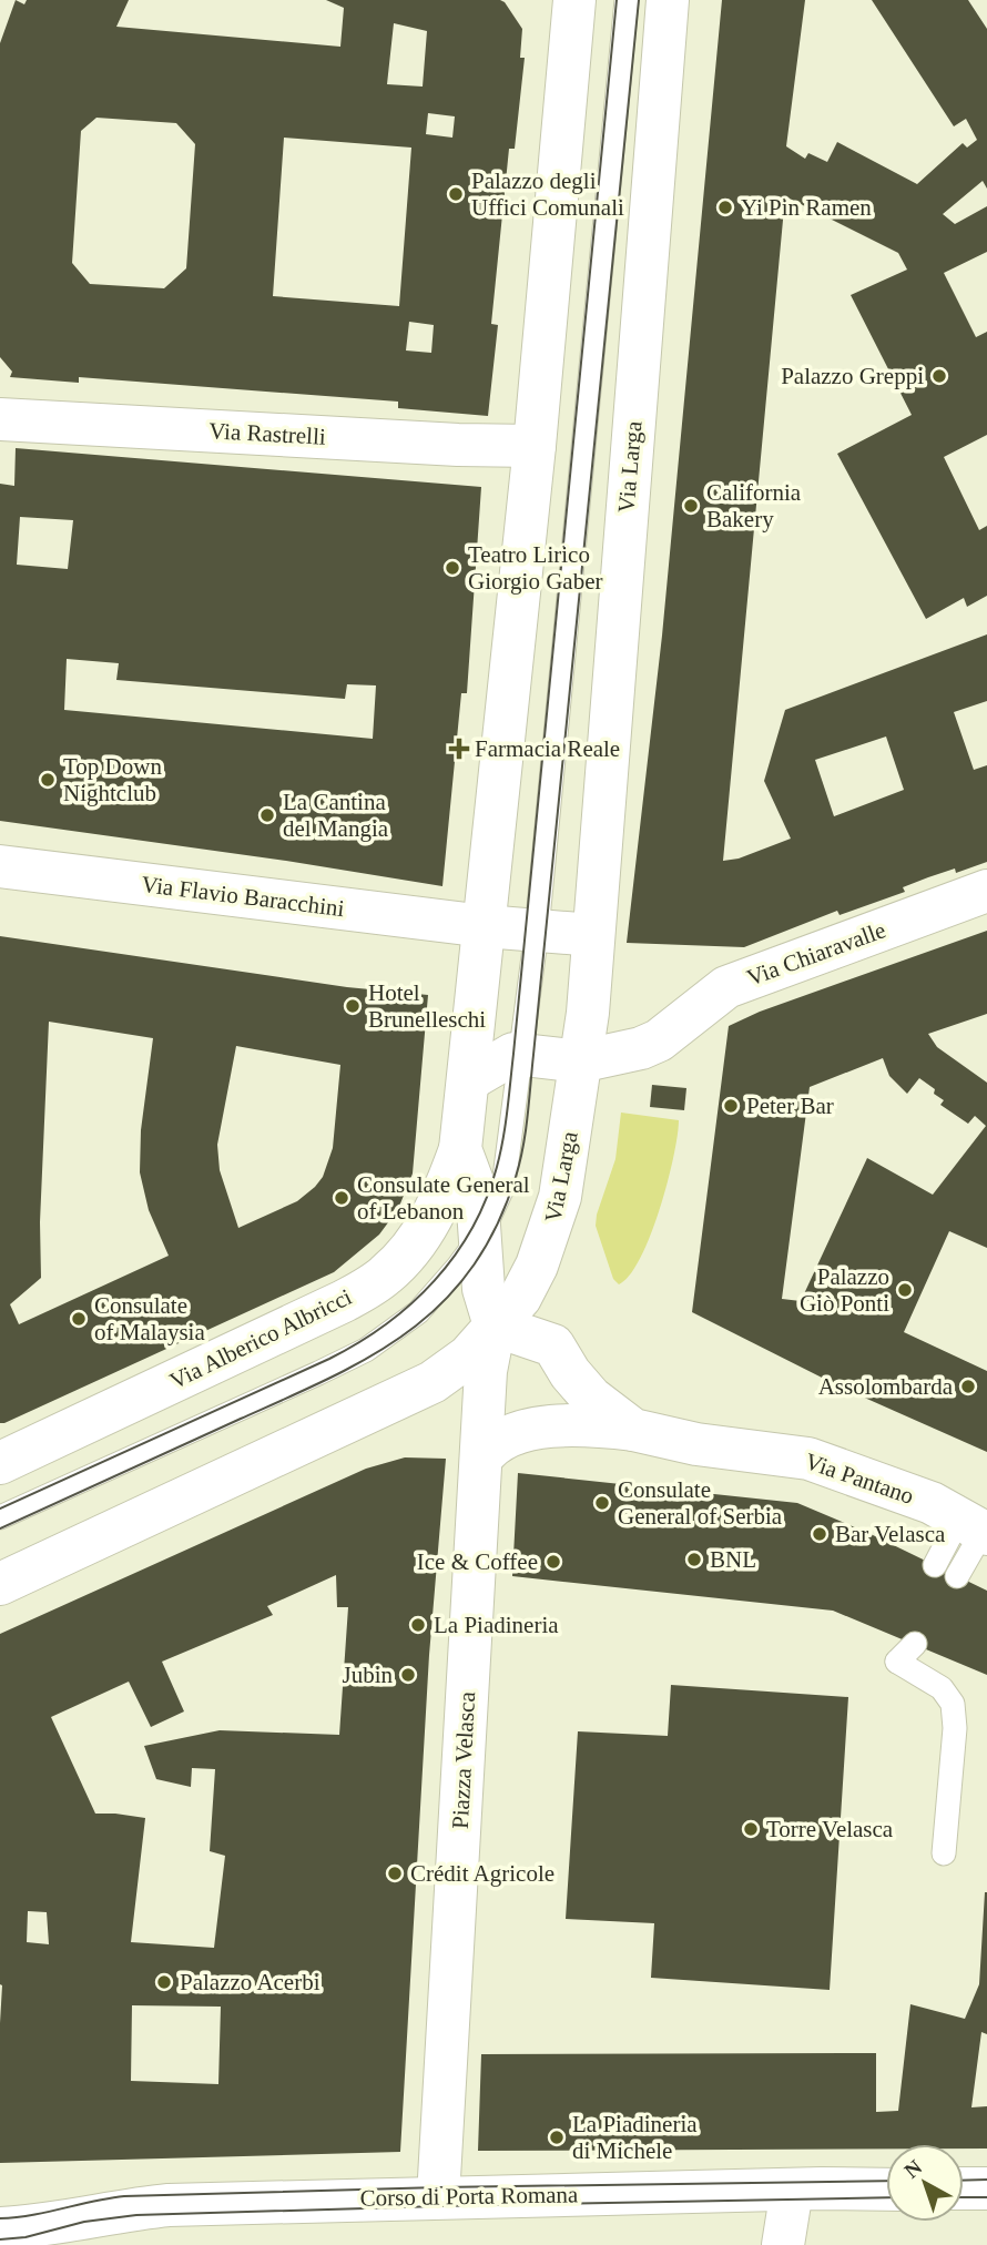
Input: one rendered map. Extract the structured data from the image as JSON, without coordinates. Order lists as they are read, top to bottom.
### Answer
{
  "streets": {
    "street": [
      "Via Rastrelli",
      "Via Larga",
      "Via Flavio Baracchini",
      "Via Chiaravalle",
      "Via Alberico Albricci",
      "Via Pantano",
      "Piazza Velasca",
      "Corso di Porta Romana"
    ]
  },
  "crossings": [
    ["Via Rastrelli", "Via Larga"],
    ["Via Larga", "Via Flavio Baracchini"],
    ["Via Larga", "Via Chiaravalle"],
    ["Via Larga", "Via Alberico Albricci"],
    ["Via Larga", "Via Pantano"],
    ["Via Larga", "Piazza Velasca"],
    ["Via Pantano", "Piazza Velasca"],
    ["Piazza Velasca", "Corso di Porta Romana"]
  ],
  "places": {
    "other": [
      "Palazzo degli Uffici Comunali",
      "Yi Pin Ramen",
      "Palazzo Greppi",
      "California Bakery",
      "Teatro Lirico Giorgio Gaber",
      "Top Down Nightclub",
      "La Cantina del Mangia",
      "Hotel Brunelleschi",
      "Peter Bar",
      "Consulate General of Lebanon",
      "Palazzo Giò Ponti",
      "Consulate of Malaysia",
      "Assolombarda",
      "Consulate General of Serbia",
      "Bar Velasca",
      "BNL",
      "Ice & Coffee",
      "La Piadineria",
      "Jubin",
      "Torre Velasca",
      "Crédit Agricole",
      "Palazzo Acerbi",
      "La Piadineria di Michele"
    ],
    "health": ["Farmacia Reale"]
  },
  "north": "top left"
}
